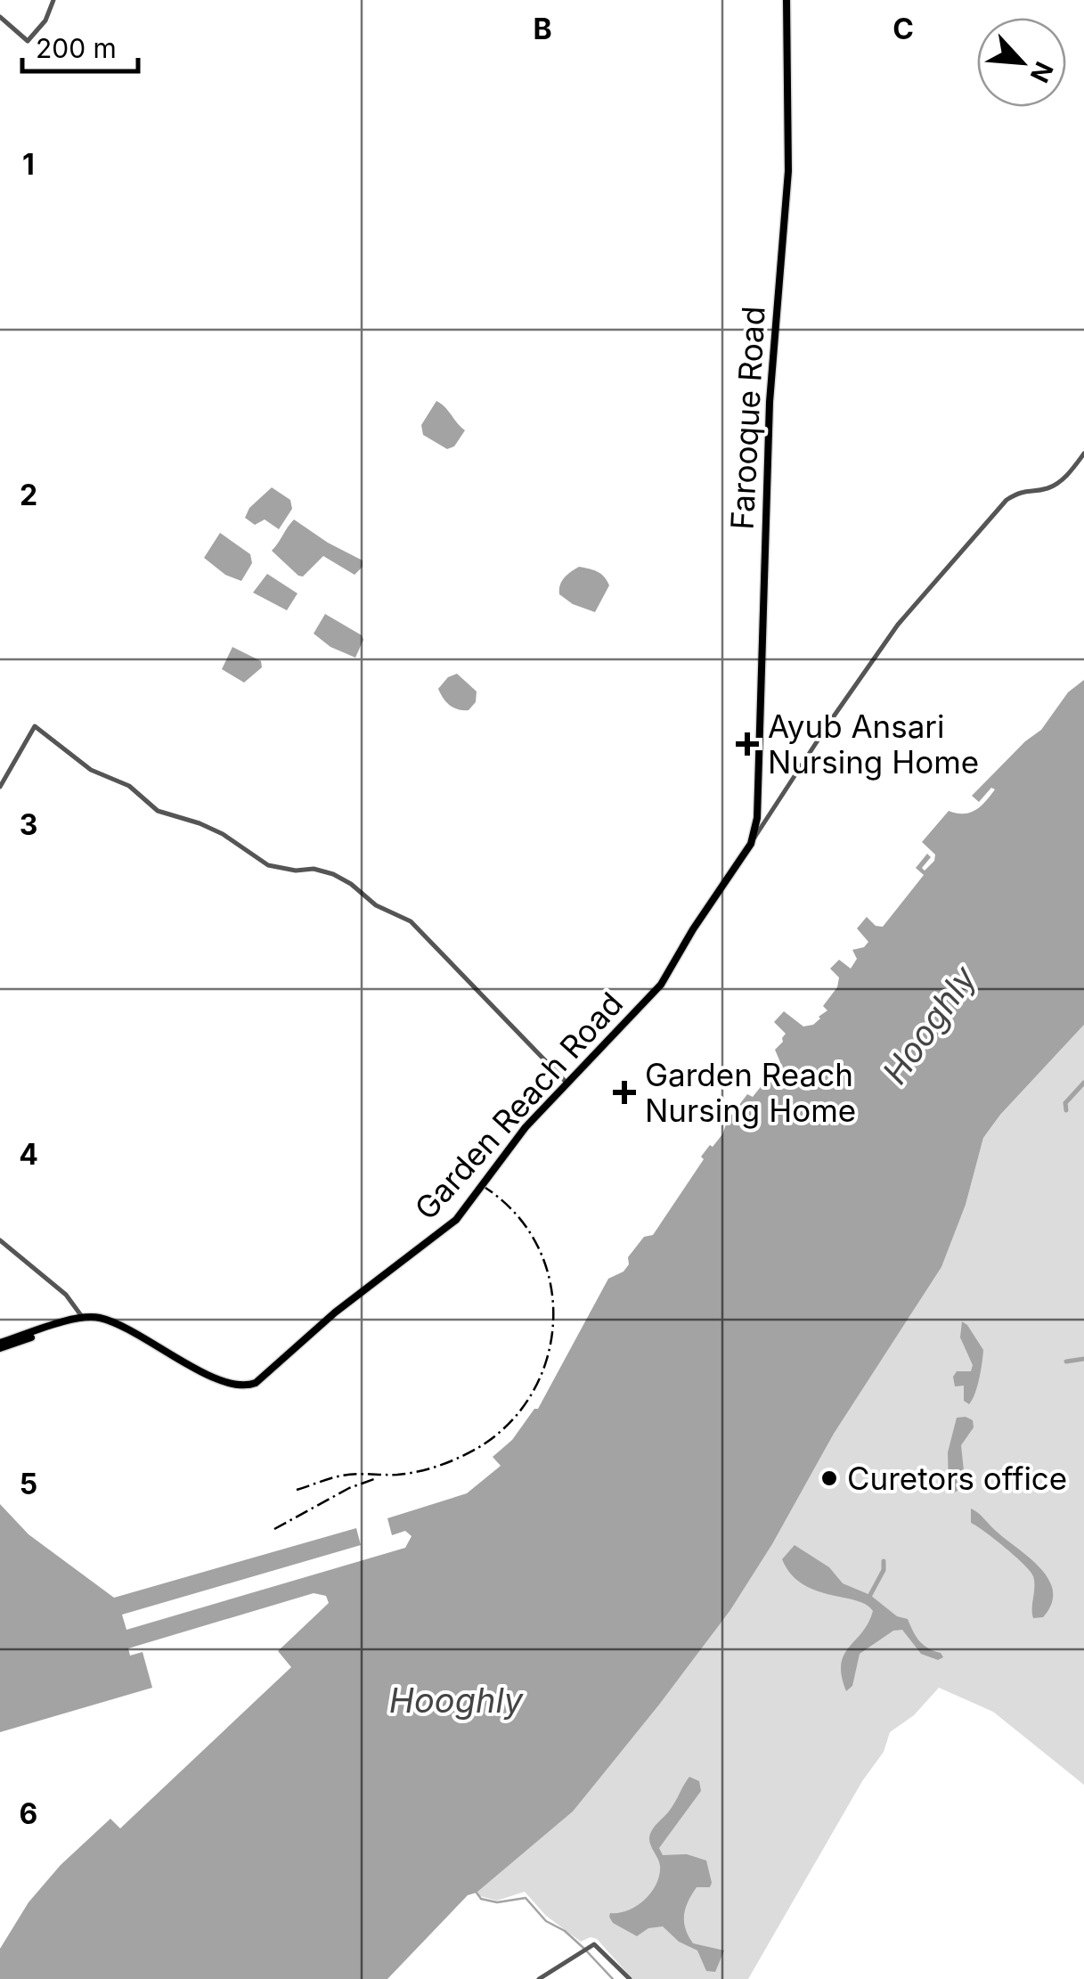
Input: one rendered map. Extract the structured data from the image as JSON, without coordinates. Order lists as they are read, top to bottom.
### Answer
{
  "streets": {
    "main road": ["Farooque Road", "Garden Reach Road"]
  },
  "crossings": [
    ["Farooque Road", "Garden Reach Road"]
  ],
  "water": ["Hooghly"],
  "places": {
    "health": ["Ayub Ansari Nursing Home", "Garden Reach Nursing Home"],
    "other": ["Curetors office"]
  },
  "scale_bar": "200 m",
  "north": "bottom right",
  "grid": {
    "columns": ["B", "C"],
    "rows": [
      "1",
      "2",
      "3",
      "4",
      "5",
      "6"
    ]
  }
}
